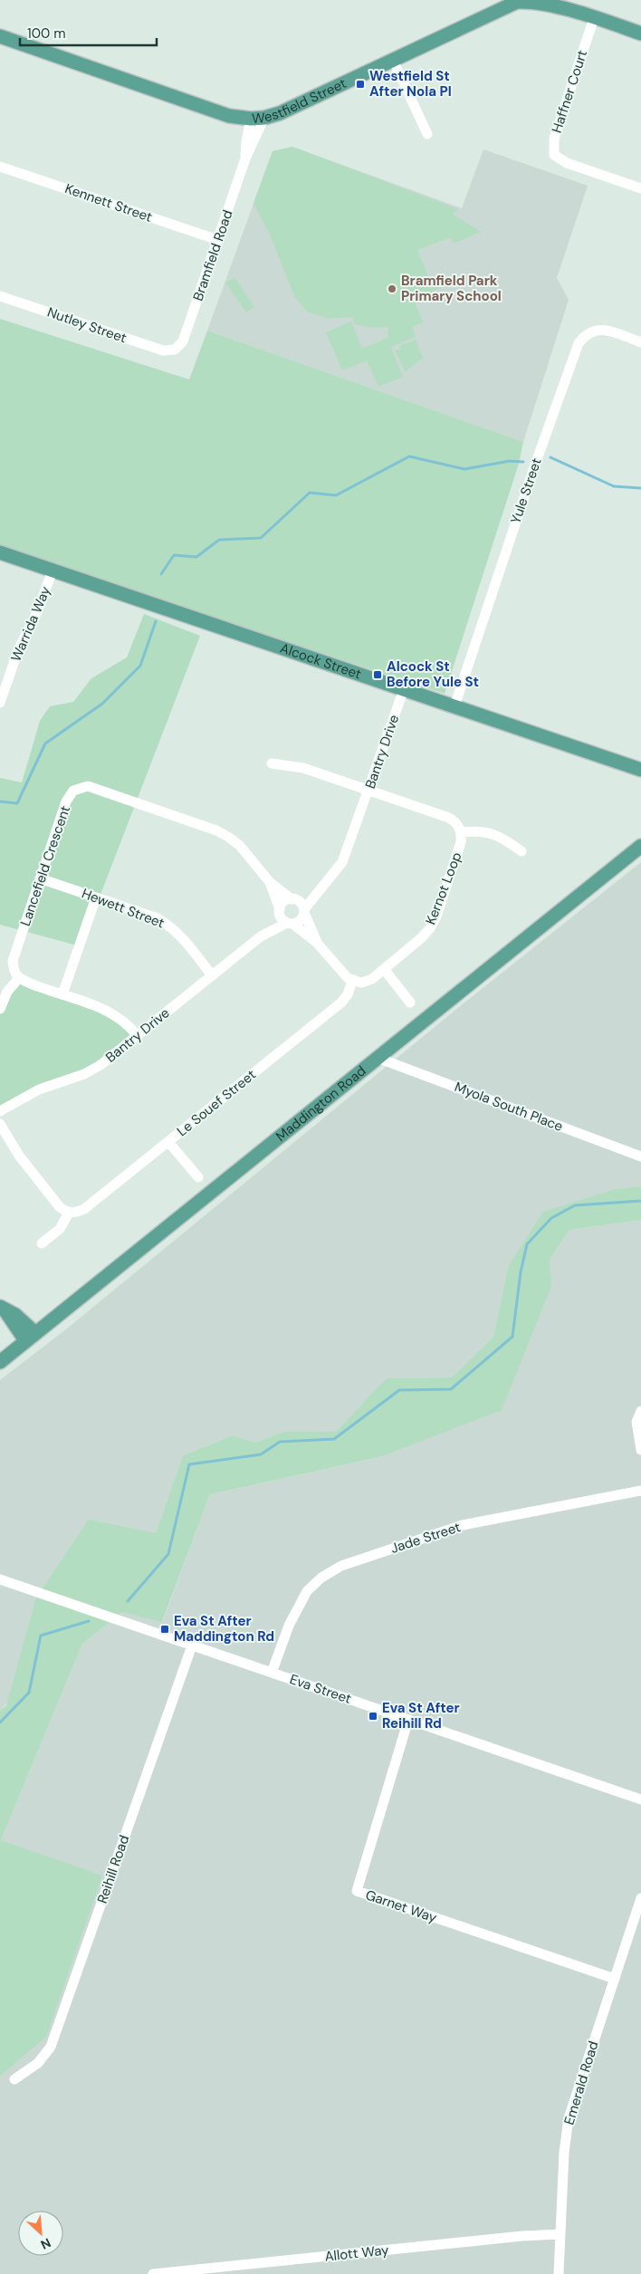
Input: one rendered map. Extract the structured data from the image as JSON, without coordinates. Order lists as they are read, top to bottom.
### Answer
{
  "streets": {
    "main road": ["Westfield Street", "Alcock Street", "Maddington Road"],
    "street": [
      "Haffner Court",
      "Kennett Street",
      "Bramfield Road",
      "Nutley Street",
      "Yule Street",
      "Warrida Way",
      "Bantry Drive",
      "Lancefield Crescent",
      "Kernot Loop",
      "Hewett Street",
      "Le Souef Street",
      "Myola South Place",
      "Jade Street",
      "Eva Street",
      "Reihill Road",
      "Garnet Way",
      "Emerald Road",
      "Allott Way"
    ]
  },
  "crossings": [
    ["Haffner Court", "Westfield Street"],
    ["Westfield Street", "Bramfield Road"],
    ["Kennett Street", "Bramfield Road"],
    ["Bramfield Road", "Nutley Street"],
    ["Yule Street", "Alcock Street"],
    ["Warrida Way", "Alcock Street"],
    ["Alcock Street", "Bantry Drive"],
    ["Bantry Drive", "Lancefield Crescent"],
    ["Bantry Drive", "Kernot Loop"],
    ["Bantry Drive", "Hewett Street"],
    ["Lancefield Crescent", "Hewett Street"],
    ["Kernot Loop", "Le Souef Street"],
    ["Maddington Road", "Myola South Place"],
    ["Jade Street", "Eva Street"],
    ["Eva Street", "Reihill Road"],
    ["Eva Street", "Garnet Way"],
    ["Garnet Way", "Emerald Road"],
    ["Emerald Road", "Allott Way"]
  ],
  "places": {
    "transit": [
      "Westfield St After Nola Pl",
      "Alcock St Before Yule St",
      "Eva St After Maddington Rd",
      "Eva St After Reihill Rd"
    ],
    "other": ["Bramfield Park Primary School"]
  },
  "scale_bar": "100 m",
  "north": "bottom right"
}
